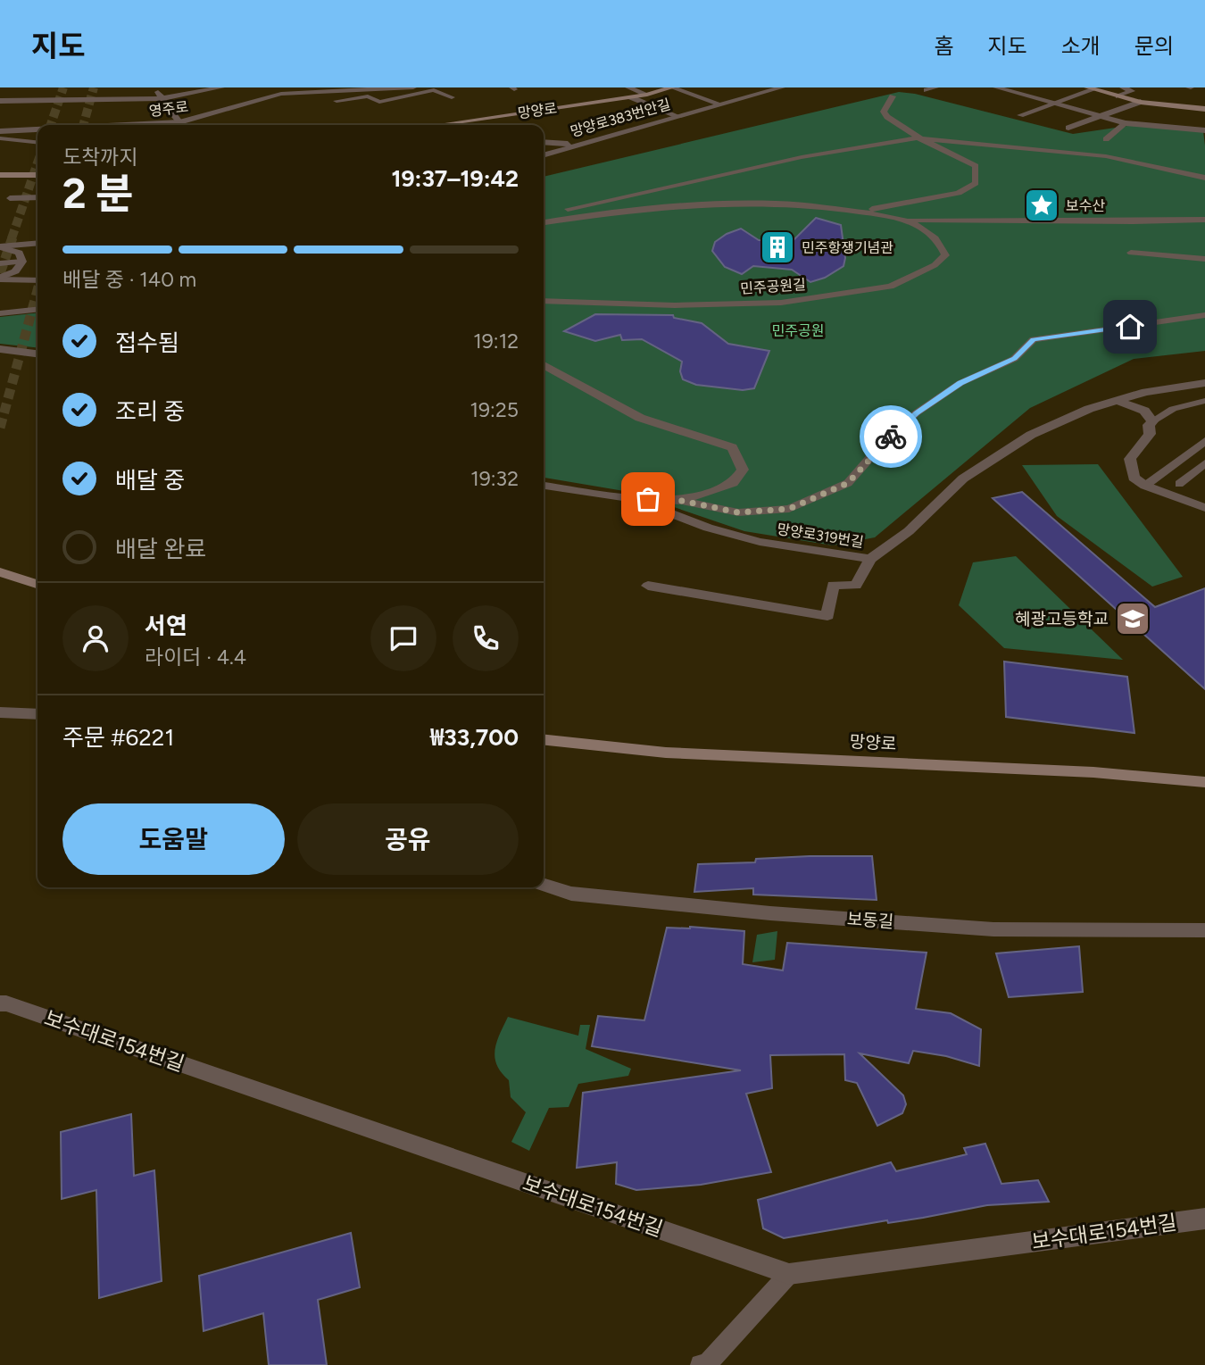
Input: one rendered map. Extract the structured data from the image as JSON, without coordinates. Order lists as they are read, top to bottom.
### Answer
{
  "streets": {
    "main road": ["망양로"],
    "street": [
      "영주로",
      "망양로383번안길",
      "망양로319번길",
      "보동길",
      "보수대로154번길"
    ],
    "lane": ["민주공원길"]
  },
  "crossings": [
    ["망양로", "망양로383번안길"]
  ],
  "parks": ["민주공원"],
  "places": {
    "place": ["보수산"],
    "building": ["민주항쟁기념관"],
    "school or university": ["혜광고등학교"]
  },
  "page": {
    "header": "지도",
    "nav": [
      "홈",
      "지도",
      "소개",
      "문의"
    ],
    "heading": ["2 분", "도착까지", "19:37–19:42"],
    "panel": [
      "서연",
      "라이더 · 4.4",
      "주문 #6221",
      "₩33,700"
    ],
    "bar": "배달 중 · 140 m",
    "list": [
      ["접수됨", "19:12"],
      ["조리 중", "19:25"],
      ["배달 중", "19:32"],
      "배달 완료"
    ],
    "buttons": ["도움말", "공유"]
  }
}
